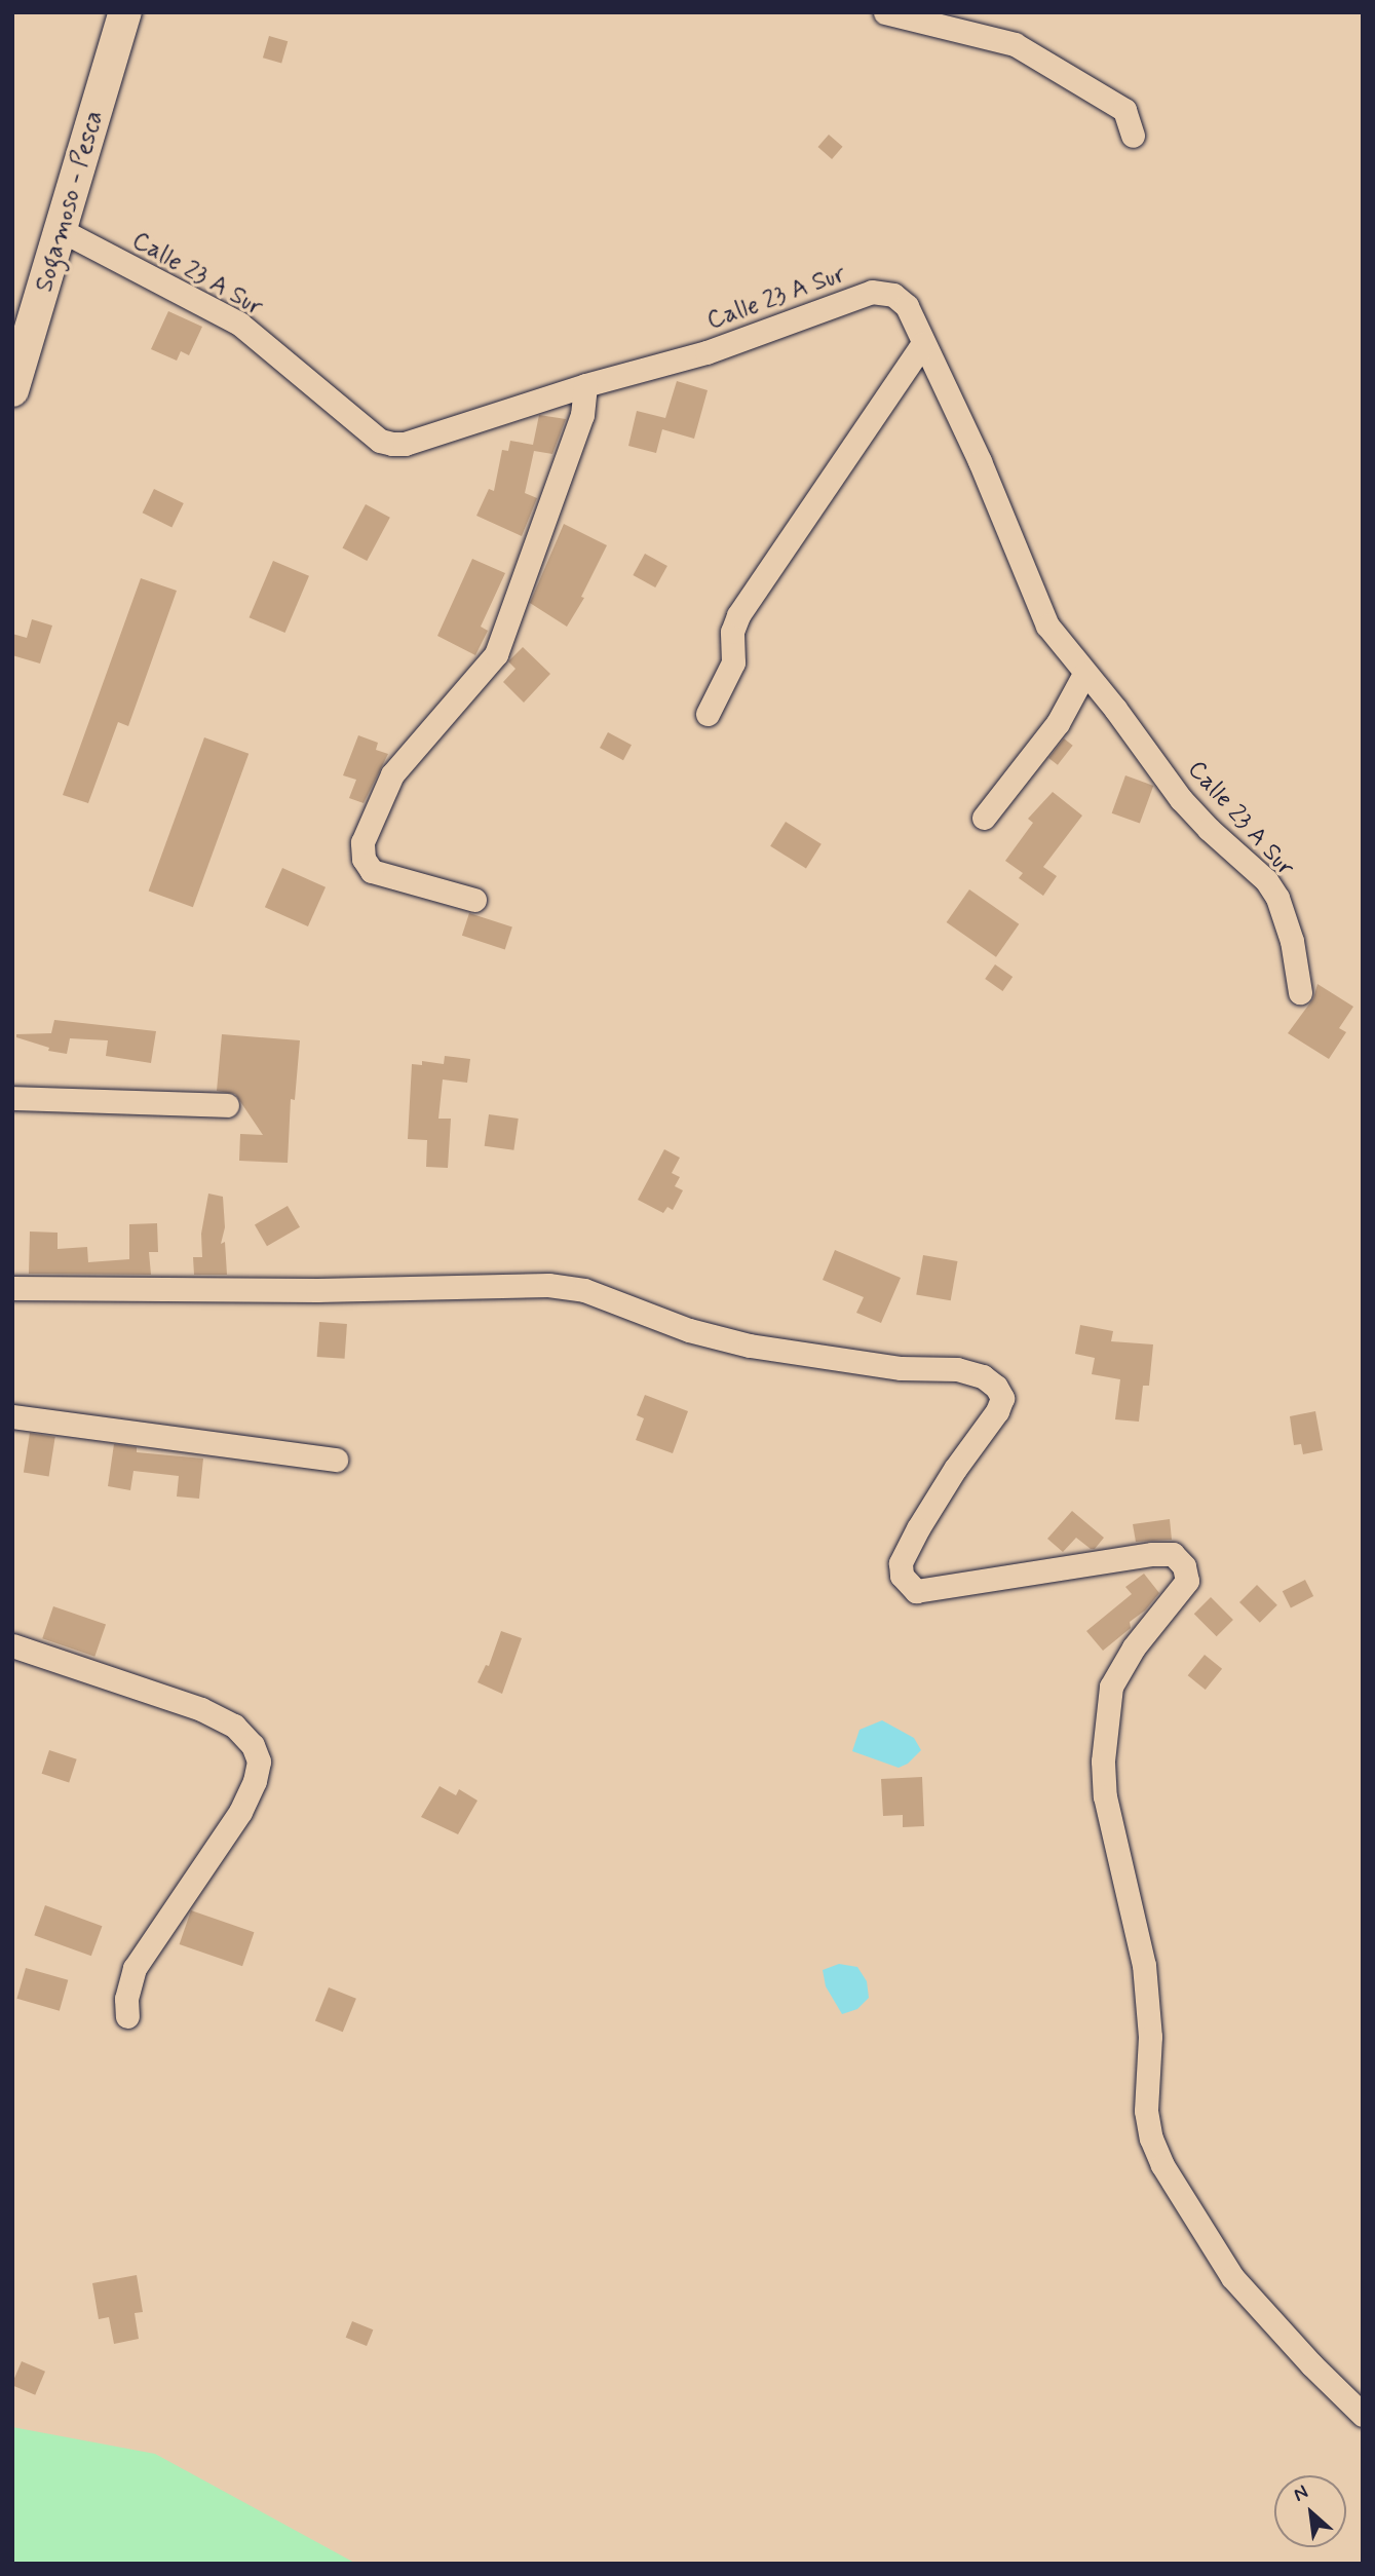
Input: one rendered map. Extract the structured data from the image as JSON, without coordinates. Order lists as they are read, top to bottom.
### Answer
{
  "streets": {
    "main road": ["Sogamoso - Pesca"],
    "street": ["Calle 23 A Sur"]
  },
  "crossings": [
    ["Sogamoso - Pesca", "Calle 23 A Sur"]
  ],
  "north": "top left"
}
